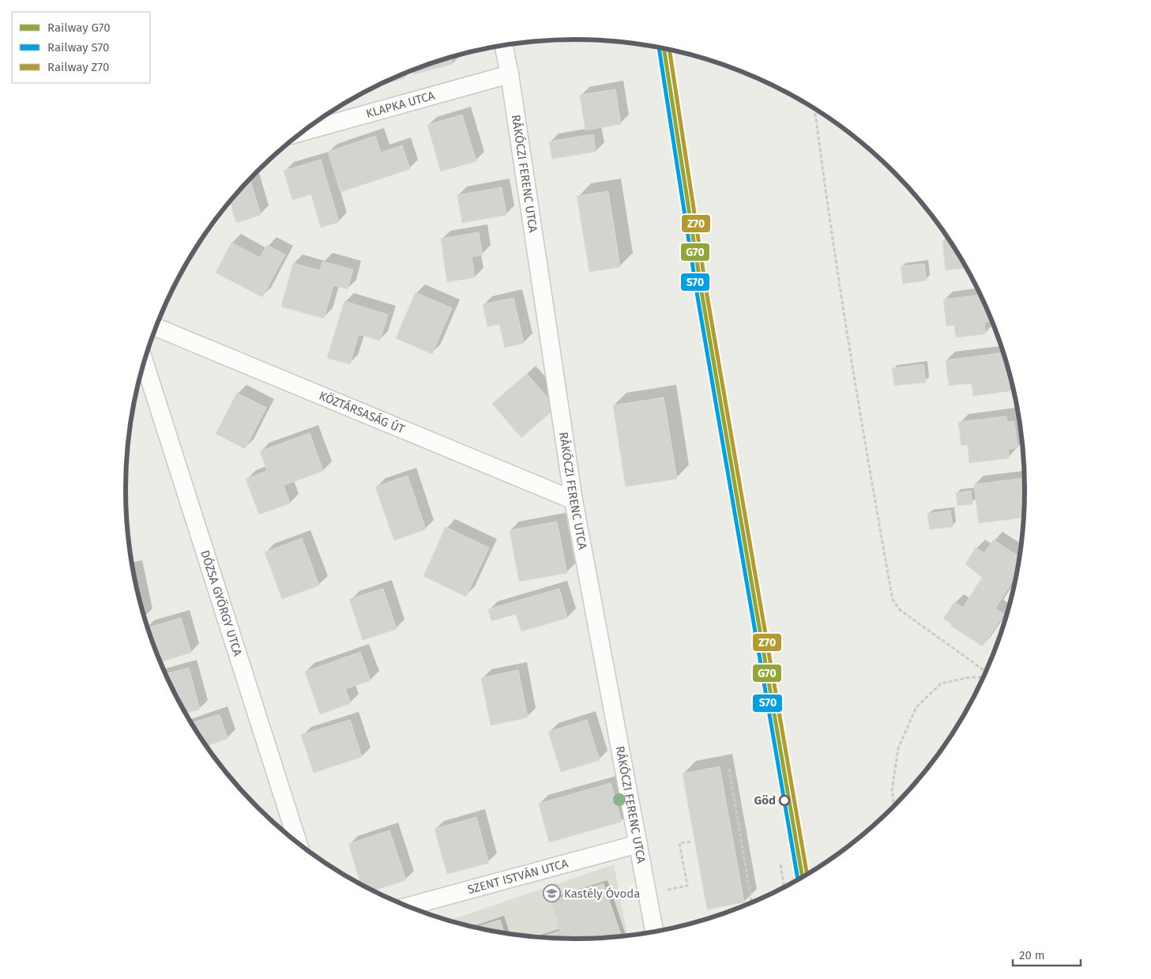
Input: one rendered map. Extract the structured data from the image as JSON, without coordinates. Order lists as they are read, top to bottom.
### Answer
{
  "streets": {
    "street": [
      "KLAPKA UTCA",
      "RÁKÓCZI FERENC UTCA",
      "KÖZTÁRSASÁG ÚT",
      "DÓZSA GYÖRGY UTCA",
      "SZENT ISTVÁN UTCA"
    ]
  },
  "crossings": [
    ["KLAPKA UTCA", "RÁKÓCZI FERENC UTCA"],
    ["RÁKÓCZI FERENC UTCA", "KÖZTÁRSASÁG ÚT"],
    ["RÁKÓCZI FERENC UTCA", "SZENT ISTVÁN UTCA"]
  ],
  "places": {
    "other": ["Göd"],
    "school or university": ["Kastély Óvoda"]
  },
  "lines": ["rail line S70", "rail line G70", "rail line Z70"],
  "legend": ["Railway G70", "Railway S70", "Railway Z70"],
  "scale_bar": "20 m"
}
